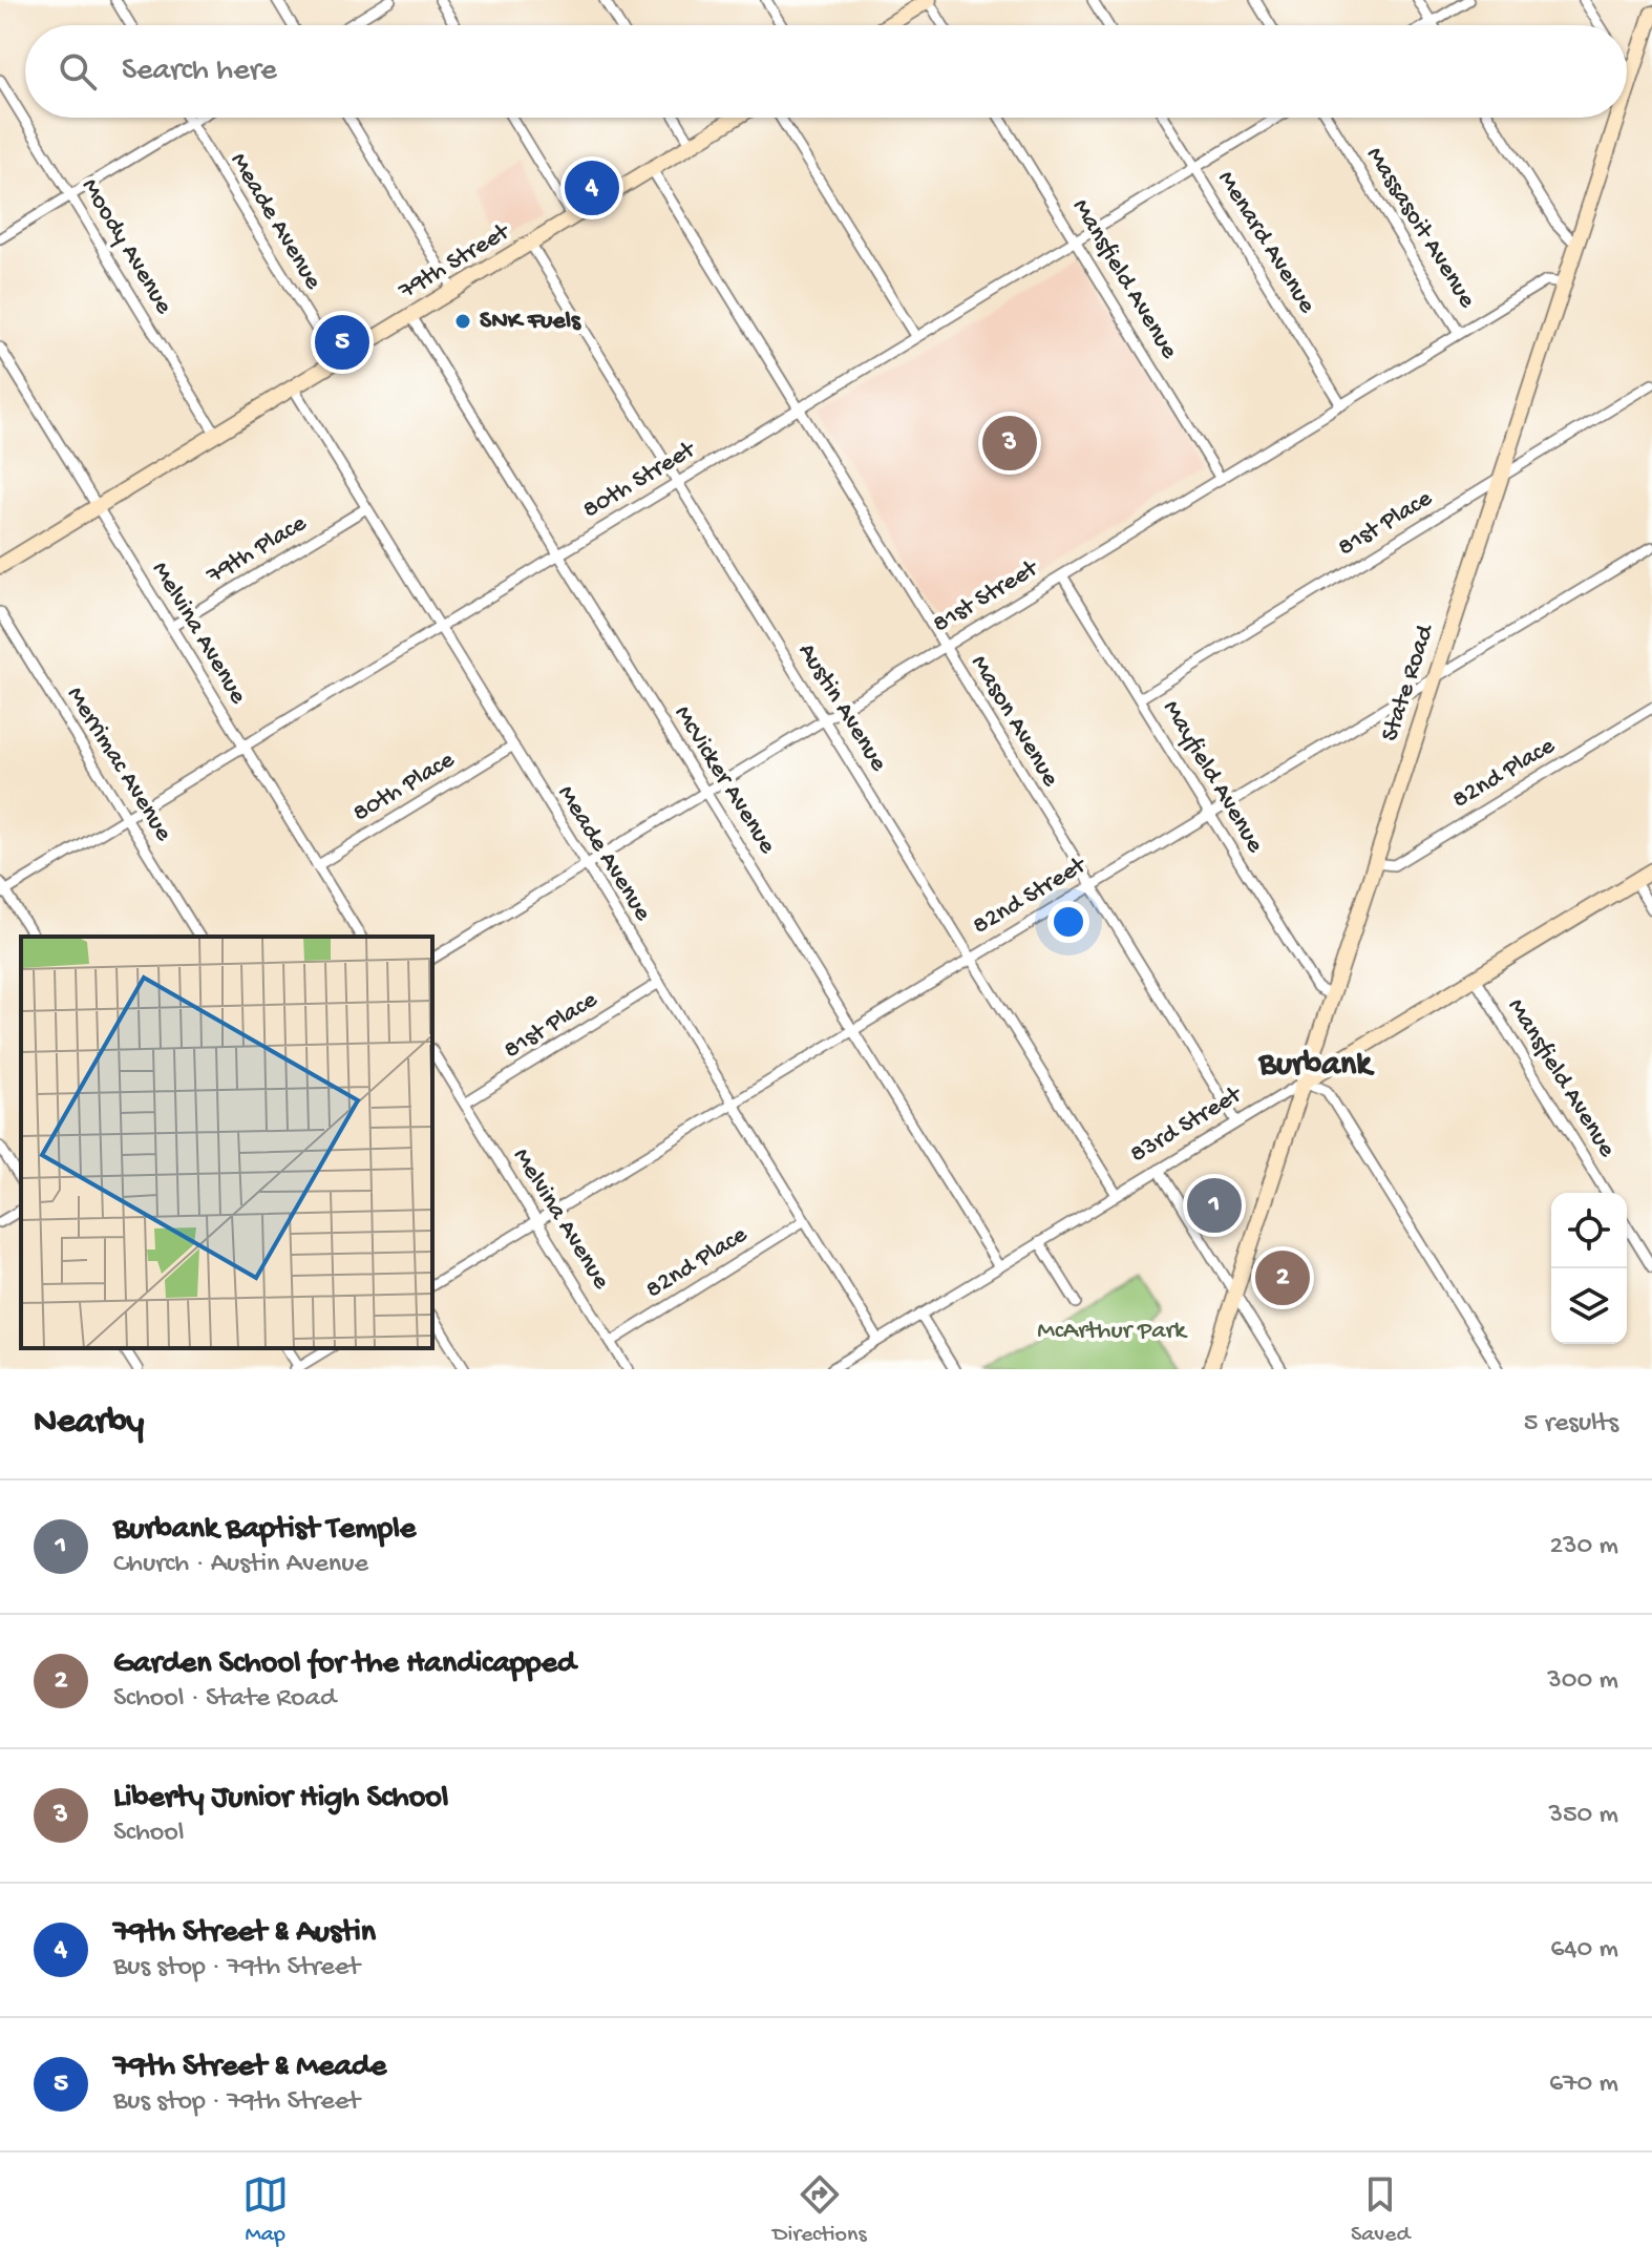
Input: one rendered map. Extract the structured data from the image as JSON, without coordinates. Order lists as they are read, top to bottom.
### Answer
{
  "streets": {
    "street": [
      "Meade Avenue",
      "Massasoit Avenue",
      "Menard Avenue",
      "Moody Avenue",
      "79th Street",
      "Mansfield Avenue",
      "80th Street",
      "81st Place",
      "79th Place",
      "81st Street",
      "Melvina Avenue",
      "State Road",
      "Austin Avenue",
      "Mason Avenue",
      "Merrimac Avenue",
      "82nd Place",
      "Mayfield Avenue",
      "McVicker Avenue",
      "80th Place",
      "82nd Street",
      "83rd Street"
    ]
  },
  "crossings": [
    ["Meade Avenue", "79th Street"],
    ["Meade Avenue", "80th Street"],
    ["Meade Avenue", "81st Place"],
    ["Meade Avenue", "79th Place"],
    ["Meade Avenue", "81st Street"],
    ["Meade Avenue", "82nd Place"],
    ["Meade Avenue", "80th Place"],
    ["Meade Avenue", "82nd Street"],
    ["Meade Avenue", "83rd Street"],
    ["Massasoit Avenue", "81st Street"],
    ["Menard Avenue", "80th Street"],
    ["Menard Avenue", "81st Street"],
    ["Moody Avenue", "79th Street"],
    ["79th Street", "Melvina Avenue"],
    ["79th Street", "Austin Avenue"],
    ["79th Street", "Mason Avenue"],
    ["79th Street", "McVicker Avenue"],
    ["Mansfield Avenue", "80th Street"],
    ["Mansfield Avenue", "81st Street"],
    ["Mansfield Avenue", "83rd Street"],
    ["80th Street", "Melvina Avenue"],
    ["80th Street", "Austin Avenue"],
    ["80th Street", "Mason Avenue"],
    ["80th Street", "Merrimac Avenue"],
    ["80th Street", "McVicker Avenue"],
    ["81st Place", "Melvina Avenue"],
    ["81st Place", "State Road"],
    ["81st Place", "Mayfield Avenue"],
    ["79th Place", "Melvina Avenue"],
    ["81st Street", "State Road"],
    ["81st Street", "Austin Avenue"],
    ["81st Street", "Mason Avenue"],
    ["81st Street", "Mayfield Avenue"],
    ["81st Street", "McVicker Avenue"],
    ["Melvina Avenue", "82nd Place"],
    ["Melvina Avenue", "80th Place"],
    ["Melvina Avenue", "82nd Street"],
    ["State Road", "82nd Place"],
    ["State Road", "Mayfield Avenue"],
    ["State Road", "82nd Street"],
    ["State Road", "83rd Street"],
    ["Austin Avenue", "82nd Street"],
    ["Austin Avenue", "83rd Street"],
    ["Mason Avenue", "82nd Street"],
    ["Mason Avenue", "83rd Street"],
    ["Mayfield Avenue", "82nd Street"],
    ["McVicker Avenue", "82nd Street"],
    ["McVicker Avenue", "83rd Street"]
  ],
  "districts": ["Burbank"],
  "parks": ["McArthur Park"],
  "places": ["SNK Fuels"],
  "page": {
    "search": "Search here",
    "pins": [
      "4",
      "5",
      "3",
      "1",
      "2"
    ],
    "heading": ["Nearby", "5 results"],
    "list": [
      {
        "mark": "1",
        "name": "Burbank Baptist Temple",
        "note": "Church · Austin Avenue",
        "value": "230 m"
      },
      {
        "mark": "2",
        "name": "Garden School for the Handicapped",
        "note": "School · State Road",
        "value": "300 m"
      },
      {
        "mark": "3",
        "name": "Liberty Junior High School",
        "note": "School",
        "value": "350 m"
      },
      {
        "mark": "4",
        "name": "79th Street & Austin",
        "note": "Bus stop · 79th Street",
        "value": "640 m"
      },
      {
        "mark": "5",
        "name": "79th Street & Meade",
        "note": "Bus stop · 79th Street",
        "value": "670 m"
      }
    ],
    "nav": ["Map", "Directions", "Saved"]
  }
}
